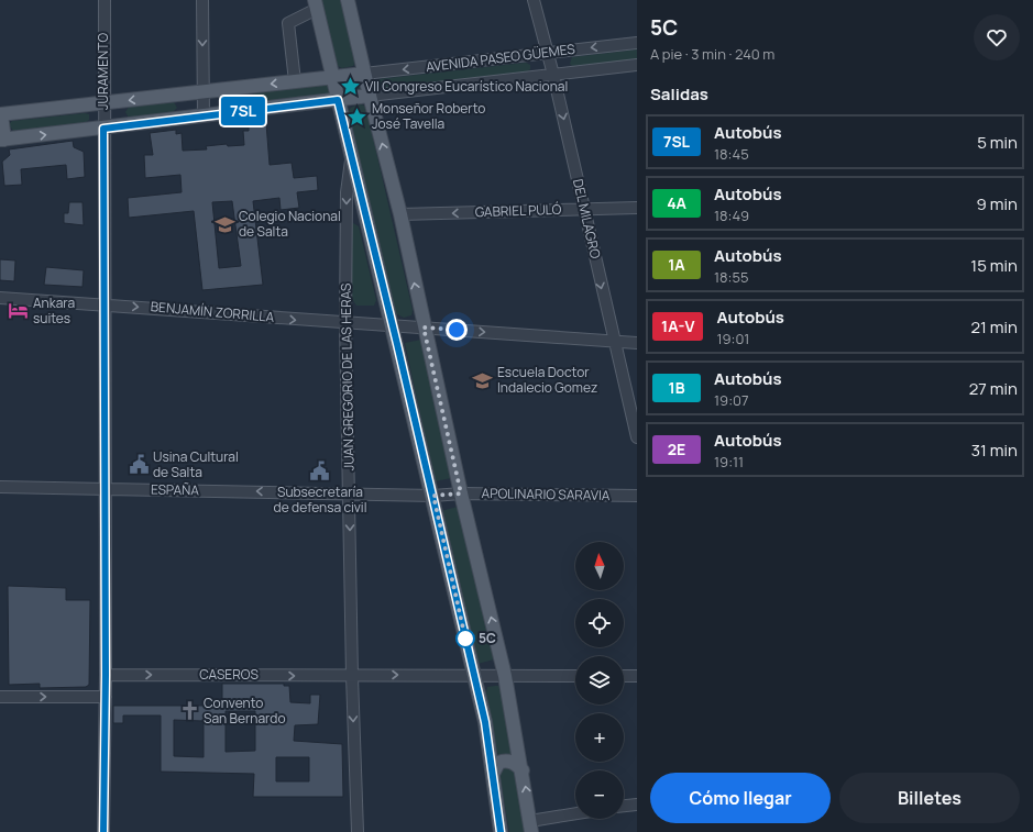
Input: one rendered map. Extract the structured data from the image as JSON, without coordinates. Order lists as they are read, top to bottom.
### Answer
{
  "streets": {
    "street": [
      "AVENIDA PASEO GÜEMES",
      "JURAMENTO",
      "GABRIEL PULÓ",
      "DEL MILAGRO",
      "BENJAMÍN ZORRILLA",
      "JUAN GREGORIO DE LAS HERAS",
      "ESPAÑA",
      "APOLINARIO SARAVIA",
      "CASEROS"
    ]
  },
  "crossings": [
    ["AVENIDA PASEO GÜEMES", "DEL MILAGRO"],
    ["JURAMENTO", "BENJAMÍN ZORRILLA"],
    ["JURAMENTO", "ESPAÑA"],
    ["JURAMENTO", "CASEROS"],
    ["GABRIEL PULÓ", "DEL MILAGRO"],
    ["DEL MILAGRO", "BENJAMÍN ZORRILLA"],
    ["BENJAMÍN ZORRILLA", "JUAN GREGORIO DE LAS HERAS"],
    ["JUAN GREGORIO DE LAS HERAS", "ESPAÑA"],
    ["JUAN GREGORIO DE LAS HERAS", "APOLINARIO SARAVIA"],
    ["JUAN GREGORIO DE LAS HERAS", "CASEROS"],
    ["ESPAÑA", "APOLINARIO SARAVIA"]
  ],
  "one_way": [
    "GABRIEL PULÓ",
    "DEL MILAGRO",
    "BENJAMÍN ZORRILLA",
    "JUAN GREGORIO DE LAS HERAS",
    "ESPAÑA",
    "CASEROS"
  ],
  "places": {
    "place": ["VII Congreso Eucarístico Nacional", "Monseñor Roberto José Tavella"],
    "school or university": ["Colegio Nacional de Salta", "Escuela Doctor Indalecio Gomez"],
    "hotel": ["Ankara suites"],
    "public building": ["Usina Cultural de Salta", "Subsecretaría de defensa civil"],
    "other": ["5C"],
    "church": ["Convento San Bernardo"]
  },
  "lines": ["bus line 7SL"],
  "north": "top",
  "page": {
    "on_map": "7SL",
    "heading": [
      ["5C", "A pie · 3 min · 240 m"],
      "Salidas"
    ],
    "list": [
      {
        "mark": "7SL",
        "name": "Autobús",
        "note": "18:45",
        "value": "5 min"
      },
      {
        "mark": "4A",
        "name": "Autobús",
        "note": "18:49",
        "value": "9 min"
      },
      {
        "mark": "1A",
        "name": "Autobús",
        "note": "18:55",
        "value": "15 min"
      },
      {
        "mark": "1A-V",
        "name": "Autobús",
        "note": "19:01",
        "value": "21 min"
      },
      {
        "mark": "1B",
        "name": "Autobús",
        "note": "19:07",
        "value": "27 min"
      },
      {
        "mark": "2E",
        "name": "Autobús",
        "note": "19:11",
        "value": "31 min"
      }
    ],
    "map_buttons": ["+", "−"],
    "buttons": ["Cómo llegar", "Billetes"]
  }
}
